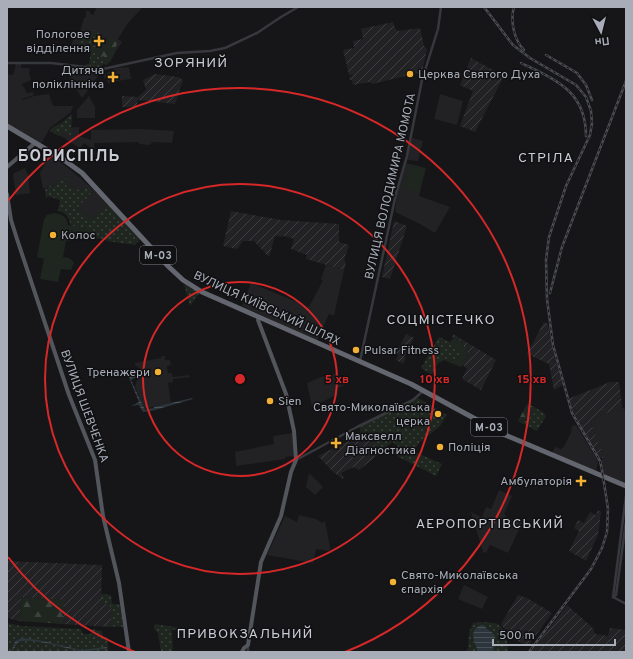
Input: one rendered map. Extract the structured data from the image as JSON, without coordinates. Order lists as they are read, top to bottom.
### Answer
{
  "streets": {
    "highway": ["М-03", "ВУЛИЦЯ КИЇВСЬКИЙ ШЛЯХ"],
    "main road": ["ВУЛИЦЯ ШЕВЧЕНКА"],
    "street": ["ВУЛИЦЯ ВОЛОДИМИРА МОМОТА"]
  },
  "crossings": [
    ["ВУЛИЦЯ ВОЛОДИМИРА МОМОТА", "ВУЛИЦЯ КИЇВСЬКИЙ ШЛЯХ"]
  ],
  "districts": [
    "ЗОРЯНИЙ",
    "БОРИСПІЛЬ",
    "СТРІЛА",
    "СОЦМІСТЕЧКО",
    "АЕРОПОРТІВСЬКИЙ",
    "ПРИВОКЗАЛЬНИЙ"
  ],
  "places": {
    "health": [
      "Пологове відділення",
      "Дитяча поліклінніка",
      "Максвелл Діагностика",
      "Амбулаторія"
    ],
    "other": [
      "Церква Святого Духа",
      "Колос",
      "Pulsar Fitness",
      "Тренажери",
      "Sien",
      "Свято-Миколаївська церка",
      "Поліція",
      "Свято-Миколаївська єпархія"
    ]
  },
  "scale_bar": "500 m",
  "north": "bottom",
  "rings": ["5 хв", "10 хв", "15 хв"]
}
